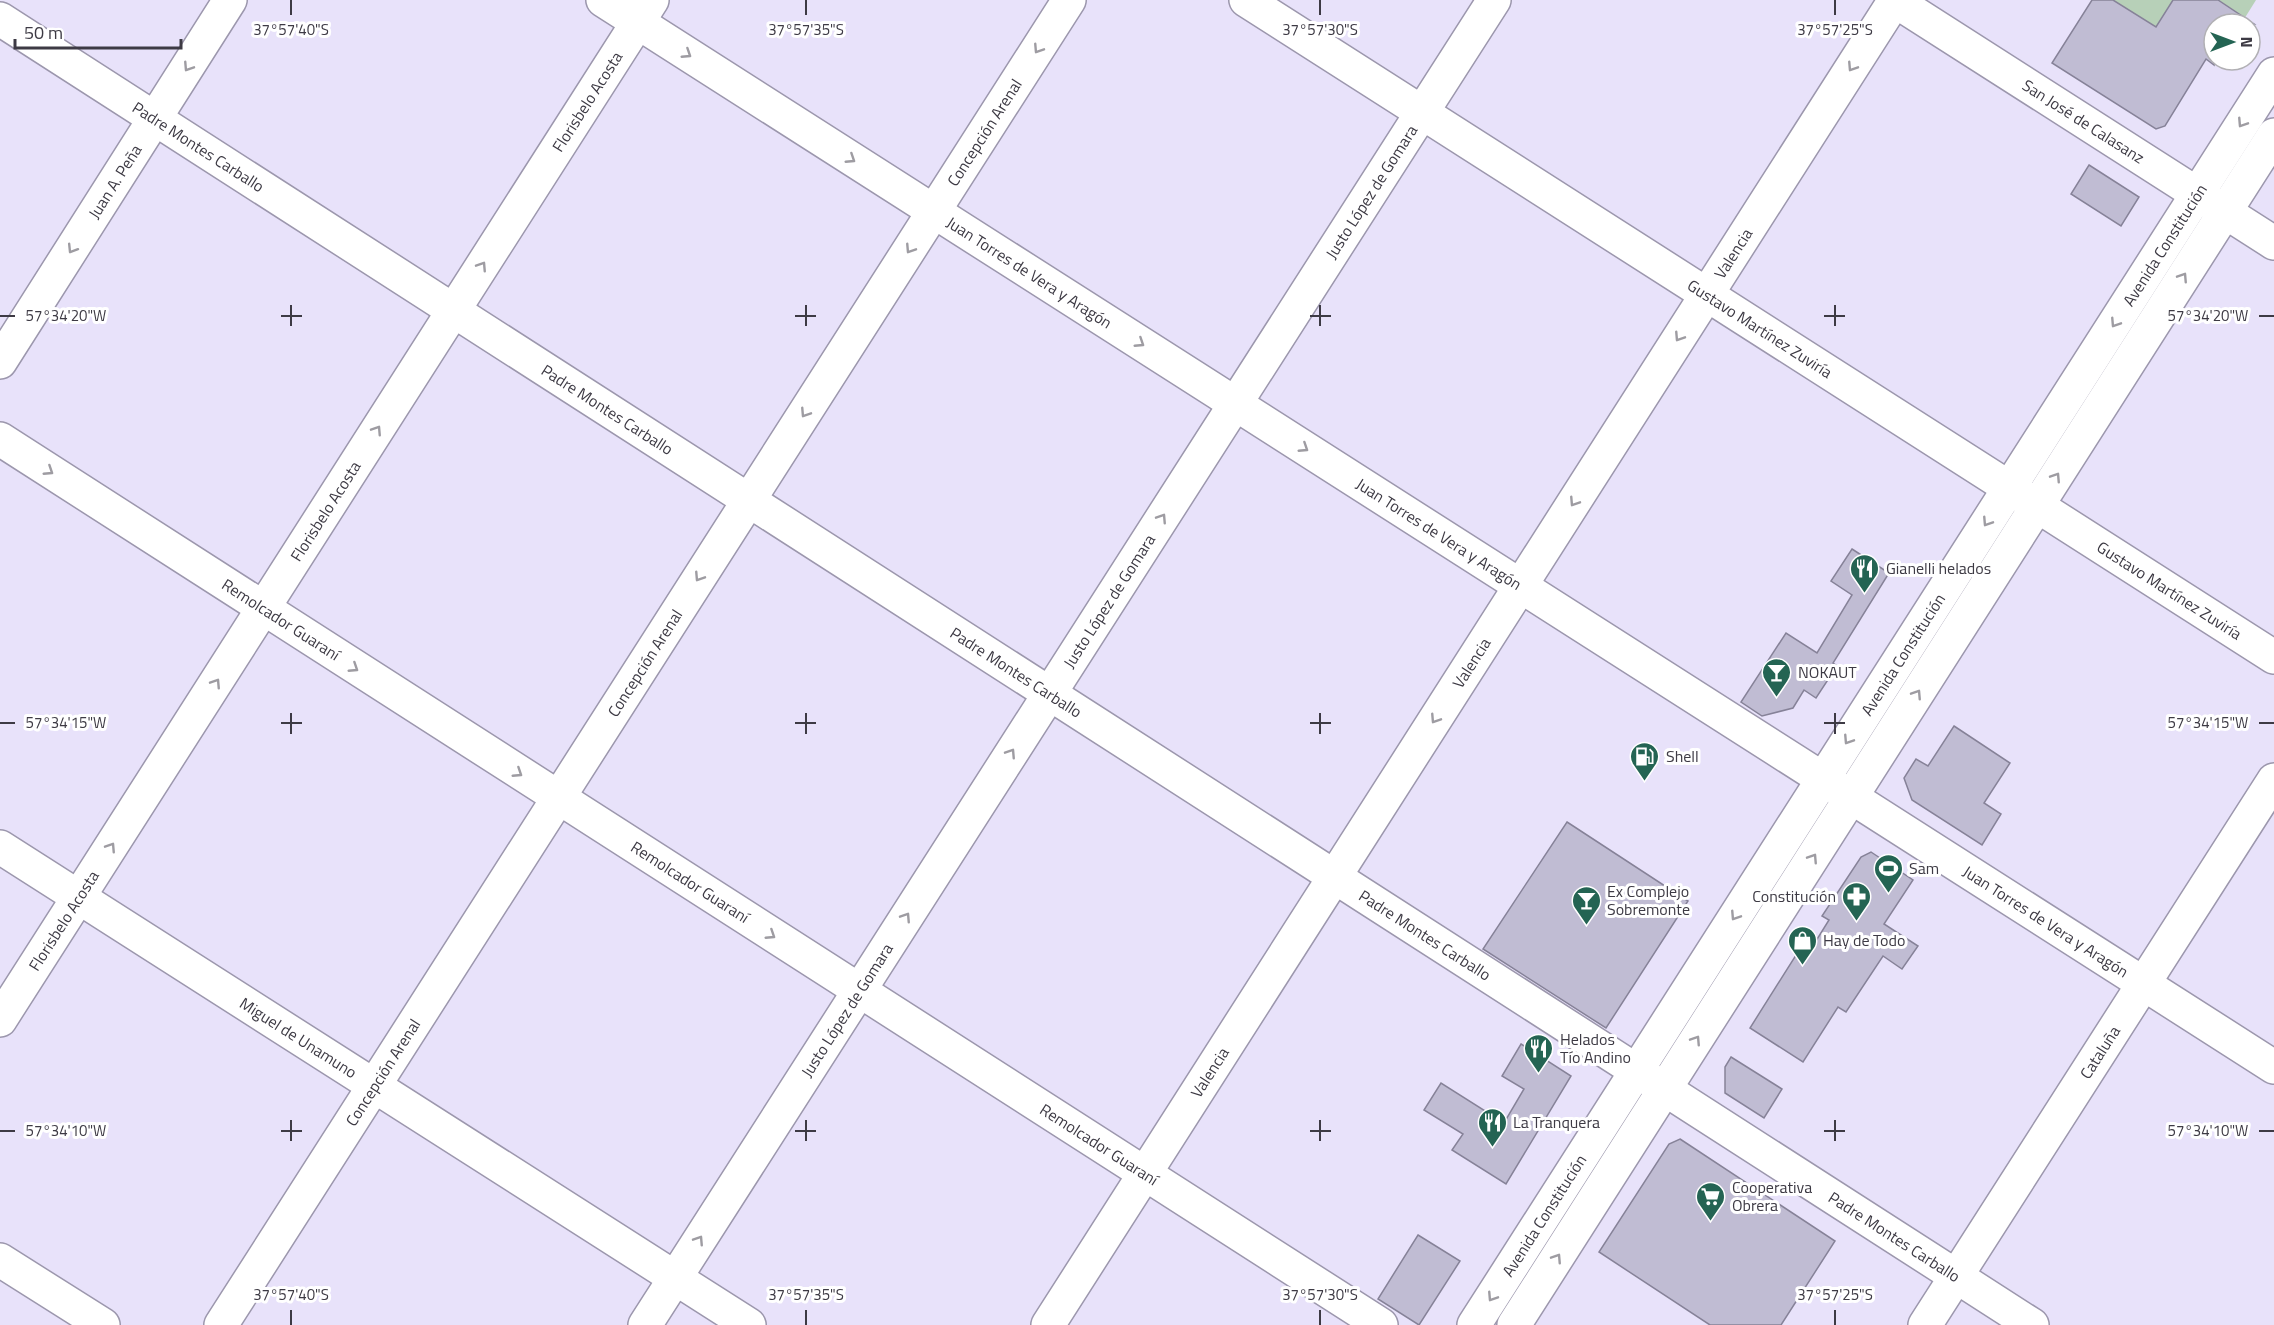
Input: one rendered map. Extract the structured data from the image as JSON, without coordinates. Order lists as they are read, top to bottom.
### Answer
{
  "streets": {
    "street": [
      "Florisbelo Acosta",
      "San José de Calasanz",
      "Concepción Arenal",
      "Padre Montes Carballo",
      "Juan A. Peña",
      "Justo López de Gomara",
      "Avenida Constitución",
      "Valencia",
      "Juan Torres de Vera y Aragón",
      "Gustavo Martínez Zuviría",
      "Remolcador Guaraní",
      "Miguel de Unamuno",
      "Cataluña"
    ]
  },
  "crossings": [
    ["Florisbelo Acosta", "Padre Montes Carballo"],
    ["Florisbelo Acosta", "Juan Torres de Vera y Aragón"],
    ["Florisbelo Acosta", "Remolcador Guaraní"],
    ["Florisbelo Acosta", "Miguel de Unamuno"],
    ["San José de Calasanz", "Avenida Constitución"],
    ["San José de Calasanz", "Valencia"],
    ["Concepción Arenal", "Padre Montes Carballo"],
    ["Concepción Arenal", "Juan Torres de Vera y Aragón"],
    ["Concepción Arenal", "Remolcador Guaraní"],
    ["Concepción Arenal", "Miguel de Unamuno"],
    ["Padre Montes Carballo", "Juan A. Peña"],
    ["Padre Montes Carballo", "Justo López de Gomara"],
    ["Padre Montes Carballo", "Avenida Constitución"],
    ["Padre Montes Carballo", "Valencia"],
    ["Padre Montes Carballo", "Cataluña"],
    ["Justo López de Gomara", "Juan Torres de Vera y Aragón"],
    ["Justo López de Gomara", "Gustavo Martínez Zuviría"],
    ["Justo López de Gomara", "Remolcador Guaraní"],
    ["Justo López de Gomara", "Miguel de Unamuno"],
    ["Avenida Constitución", "Juan Torres de Vera y Aragón"],
    ["Avenida Constitución", "Gustavo Martínez Zuviría"],
    ["Valencia", "Juan Torres de Vera y Aragón"],
    ["Valencia", "Gustavo Martínez Zuviría"],
    ["Valencia", "Remolcador Guaraní"],
    ["Juan Torres de Vera y Aragón", "Cataluña"]
  ],
  "one_way": [
    "Florisbelo Acosta",
    "Concepción Arenal",
    "Juan A. Peña",
    "Justo López de Gomara",
    "Valencia",
    "Juan Torres de Vera y Aragón",
    "Remolcador Guaraní"
  ],
  "places": {
    "restaurant": ["Gianelli helados", "Helados Tío Andino", "La Tranquera"],
    "bar": ["NOKAUT", "Ex Complejo Sobremonte"],
    "fuel station": ["Shell"],
    "sports": ["Sam"],
    "pharmacy": ["Constitución"],
    "shop": ["Hay de Todo"],
    "supermarket": ["Cooperativa Obrera"]
  },
  "scale_bar": "50 m",
  "north": "right",
  "coordinates": [
    "37°57'40\"S",
    "37°57'35\"S",
    "37°57'30\"S",
    "37°57'25\"S",
    "57°34'20\"W",
    "57°34'15\"W",
    "57°34'10\"W"
  ]
}
